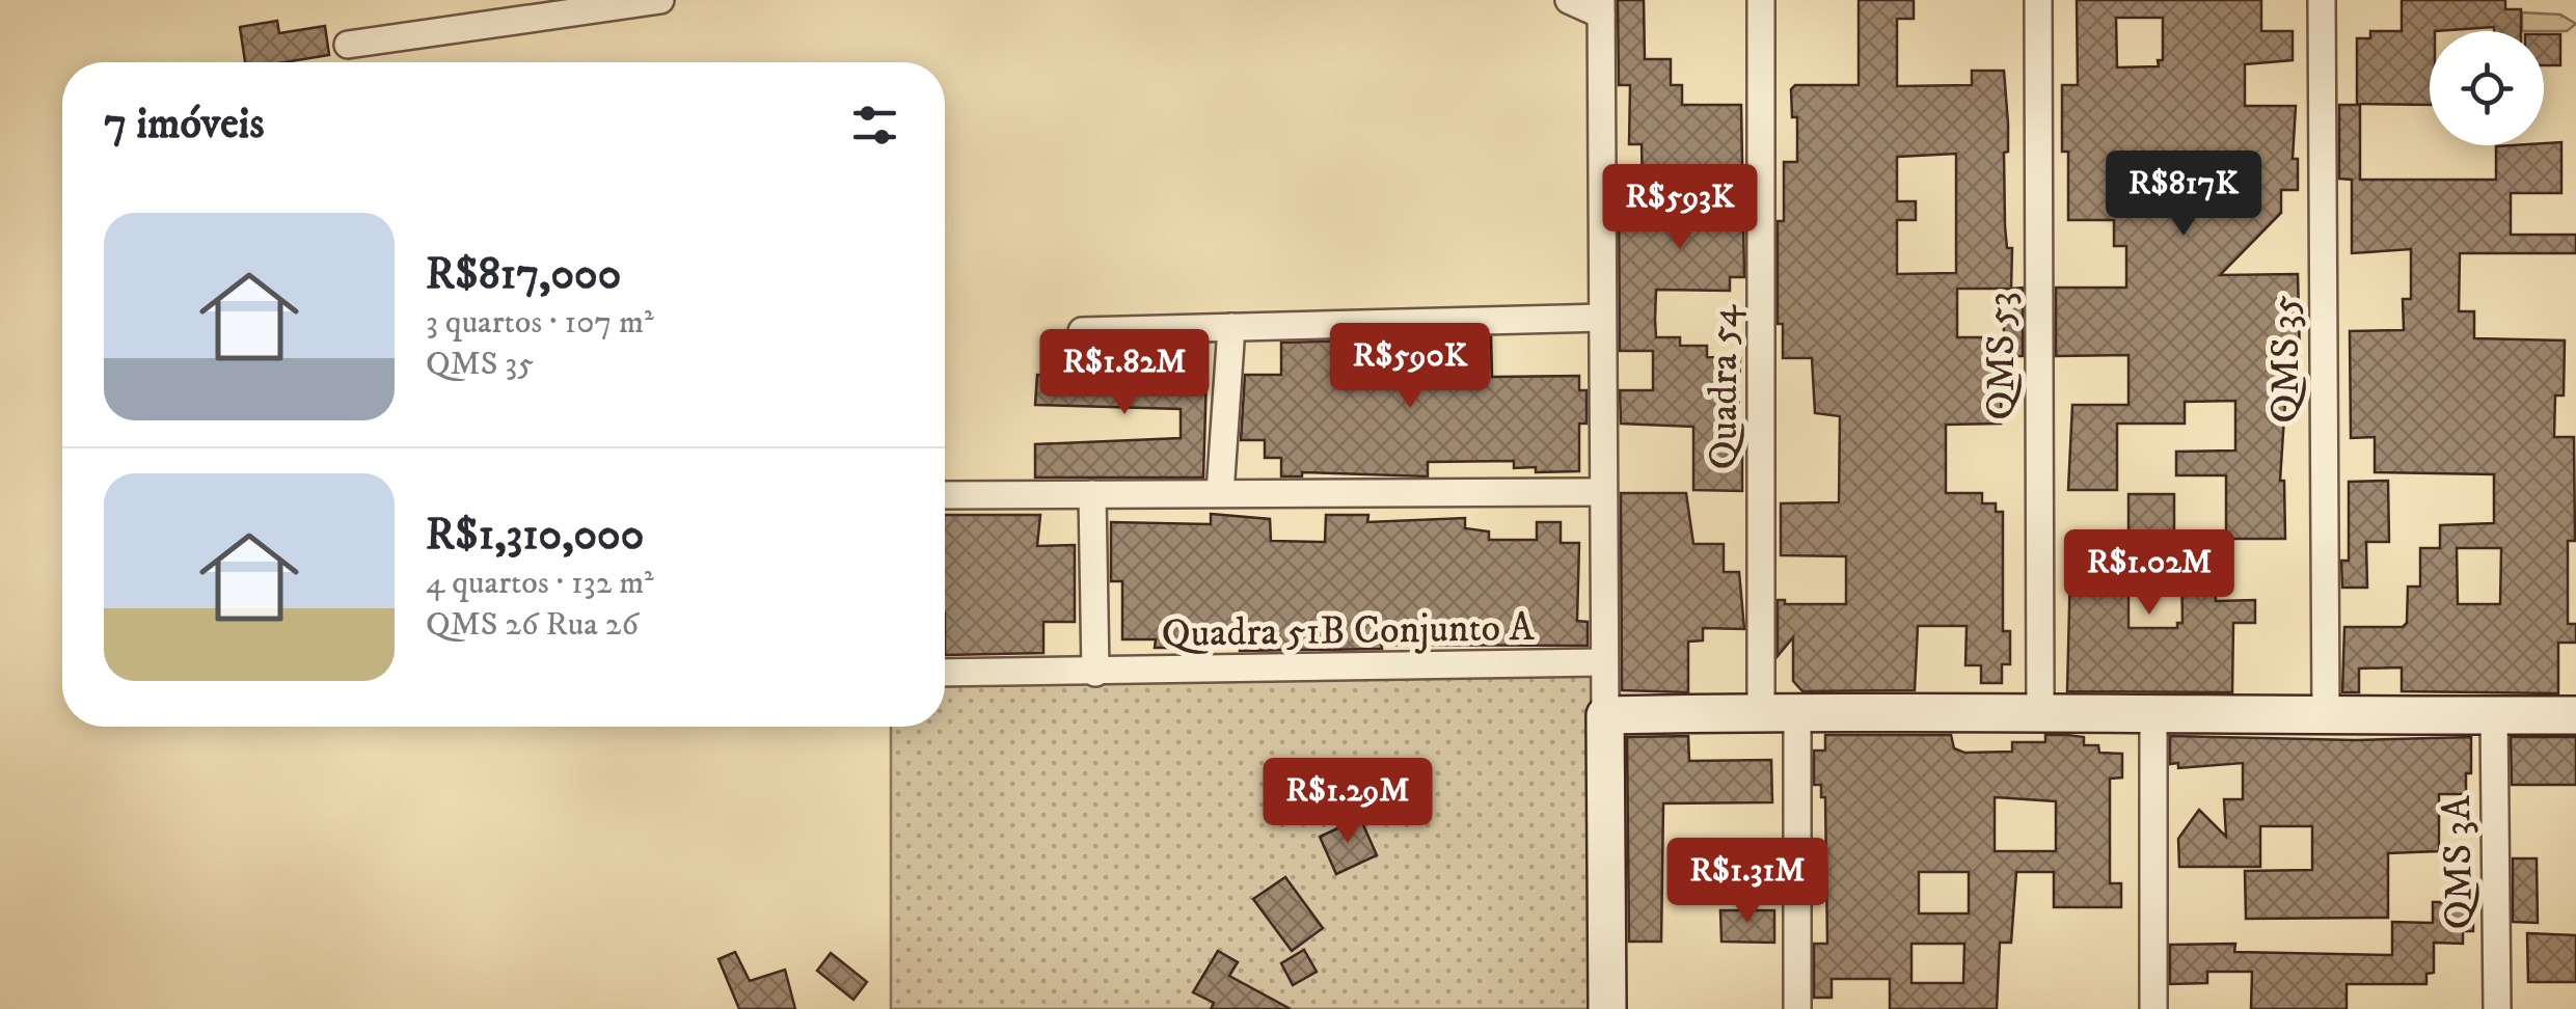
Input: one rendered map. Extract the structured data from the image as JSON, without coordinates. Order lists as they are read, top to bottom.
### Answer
{
  "streets": {
    "street": [
      "QMS 53",
      "QMS 35",
      "Quadra 54",
      "Quadra 51B Conjunto A",
      "QMS 3A"
    ]
  },
  "page": {
    "heading": "7 imóveis",
    "price": [
      "R$817K",
      "R$593K",
      "R$590K",
      "R$1.82M",
      "R$1.02M",
      "R$1.29M",
      "R$1.31M"
    ],
    "list": [
      {
        "name": "R$817,000",
        "note": "3 quartos · 107 m² · QMS 35"
      },
      {
        "name": "R$1,310,000",
        "note": "4 quartos · 132 m² · QMS 26 Rua 26"
      }
    ]
  }
}
